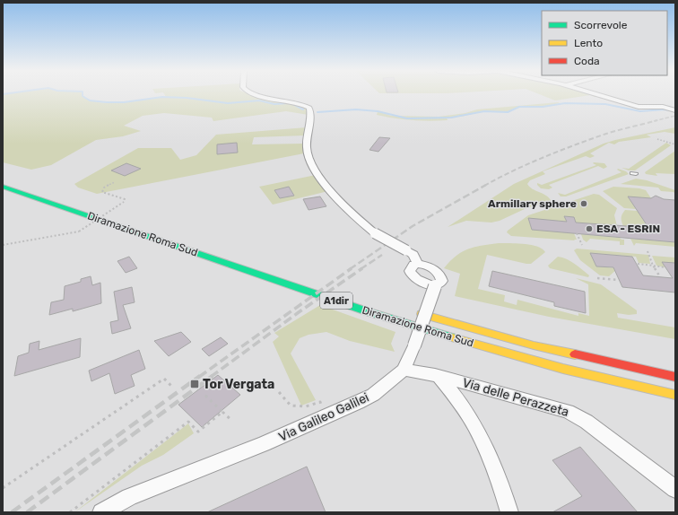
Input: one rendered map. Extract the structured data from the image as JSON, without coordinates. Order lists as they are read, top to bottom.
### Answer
{
  "streets": {
    "highway": ["Diramazione Roma Sud", "A1dir"],
    "street": ["Via delle Perazzeta", "Via Galileo Galilei"]
  },
  "places": {
    "other": ["Armillary sphere", "ESA - ESRIN"],
    "transit": ["Tor Vergata"]
  },
  "legend": ["Scorrevole", "Lento", "Coda"]
}
